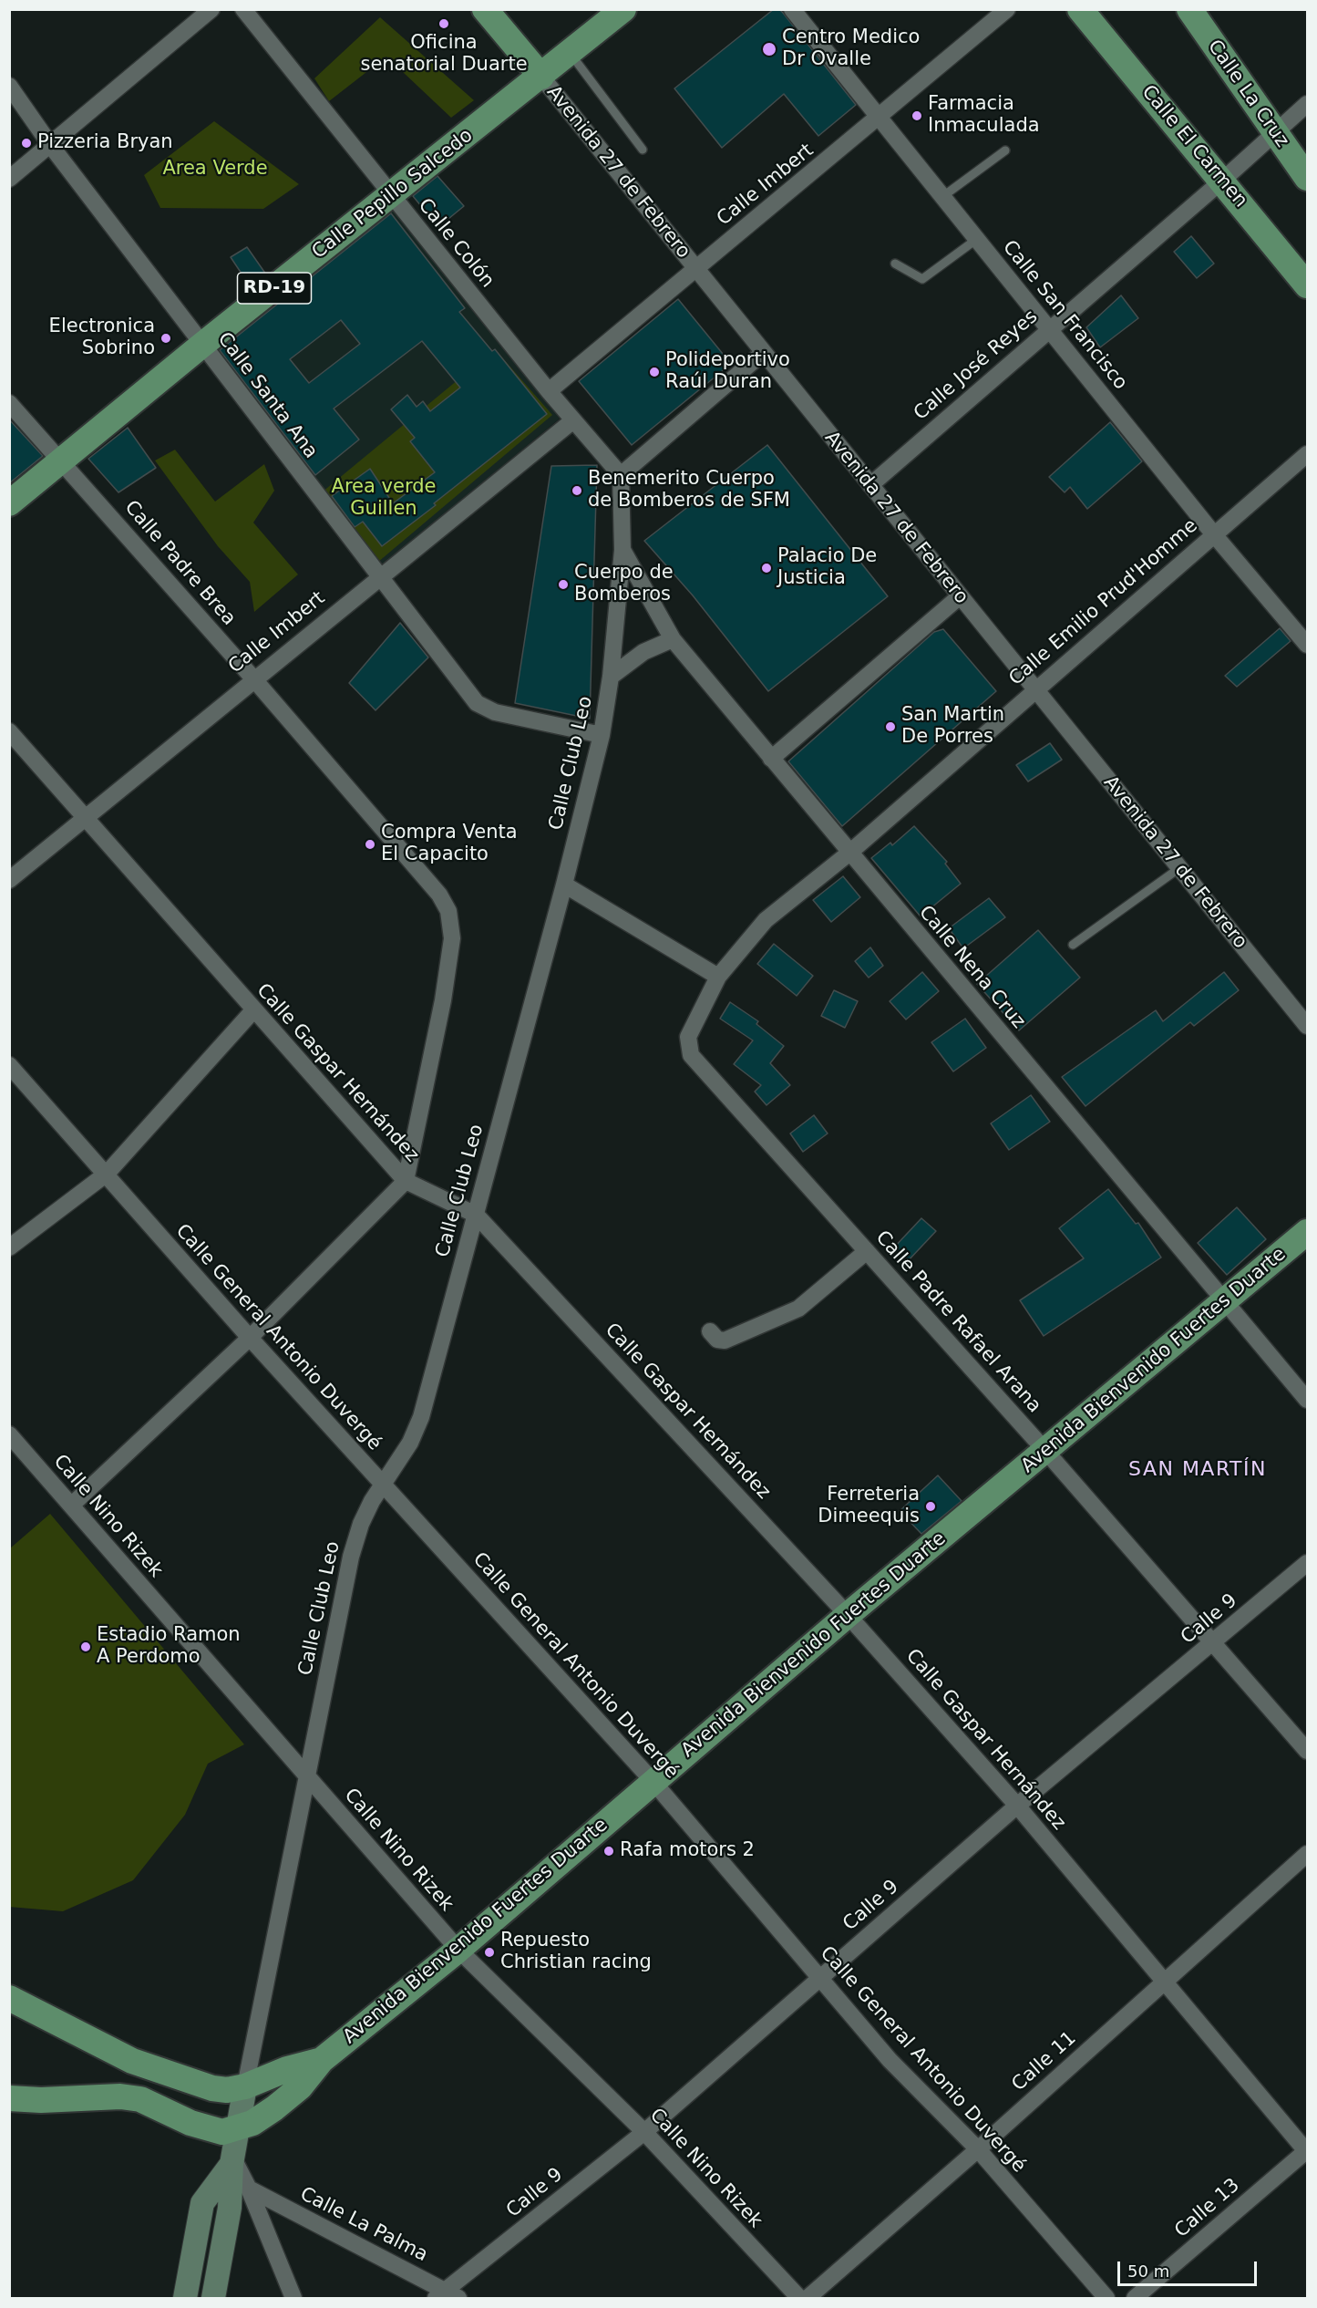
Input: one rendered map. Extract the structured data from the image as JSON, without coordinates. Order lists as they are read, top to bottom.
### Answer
{
  "streets": {
    "main road": [
      "Calle La Cruz",
      "Calle El Carmen",
      "Avenida 27 de Febrero",
      "Calle Pepillo Salcedo",
      "RD-19",
      "Avenida Bienvenido Fuertes Duarte"
    ],
    "street": [
      "Calle Imbert",
      "Calle Colón",
      "Calle San Francisco",
      "Calle José Reyes",
      "Calle Santa Ana",
      "Calle Padre Brea",
      "Calle Emilio Prud'Homme",
      "Calle Club Leo",
      "Calle Nena Cruz",
      "Calle Gaspar Hernández",
      "Calle Padre Rafael Arana",
      "Calle General Antonio Duvergé",
      "Calle Nino Rizek",
      "Calle 9",
      "Calle 11",
      "Calle 13",
      "Calle La Palma"
    ]
  },
  "crossings": [
    ["Calle La Cruz", "Calle José Reyes"],
    ["Calle El Carmen", "Calle José Reyes"],
    ["Avenida 27 de Febrero", "Calle Imbert"],
    ["Avenida 27 de Febrero", "Calle Pepillo Salcedo"],
    ["Avenida 27 de Febrero", "Calle José Reyes"],
    ["Avenida 27 de Febrero", "Calle Emilio Prud'Homme"],
    ["Calle Imbert", "Calle Colón"],
    ["Calle Imbert", "Calle San Francisco"],
    ["Calle Imbert", "Calle Santa Ana"],
    ["Calle Imbert", "Calle Padre Brea"],
    ["Calle Imbert", "Calle Gaspar Hernández"],
    ["Calle Pepillo Salcedo", "Calle Colón"],
    ["Calle Pepillo Salcedo", "Calle Santa Ana"],
    ["Calle Pepillo Salcedo", "Calle Padre Brea"],
    ["Calle Colón", "Calle Club Leo"],
    ["Calle San Francisco", "Calle José Reyes"],
    ["Calle San Francisco", "Calle Emilio Prud'Homme"],
    ["Calle Santa Ana", "Calle Club Leo"],
    ["Calle Padre Brea", "Calle Gaspar Hernández"],
    ["Calle Emilio Prud'Homme", "Calle Nena Cruz"],
    ["Calle Emilio Prud'Homme", "Calle Padre Rafael Arana"],
    ["Calle Club Leo", "Calle Nena Cruz"],
    ["Calle Club Leo", "Calle Gaspar Hernández"],
    ["Calle Club Leo", "Calle General Antonio Duvergé"],
    ["Calle Club Leo", "Avenida Bienvenido Fuertes Duarte"],
    ["Calle Club Leo", "Calle Nino Rizek"],
    ["Calle Nena Cruz", "Avenida Bienvenido Fuertes Duarte"],
    ["Calle Gaspar Hernández", "Avenida Bienvenido Fuertes Duarte"],
    ["Calle Gaspar Hernández", "Calle 9"],
    ["Calle Gaspar Hernández", "Calle 11"],
    ["Calle Gaspar Hernández", "Calle 13"],
    ["Calle Padre Rafael Arana", "Avenida Bienvenido Fuertes Duarte"],
    ["Calle Padre Rafael Arana", "Calle 9"],
    ["Calle General Antonio Duvergé", "Avenida Bienvenido Fuertes Duarte"],
    ["Calle General Antonio Duvergé", "Calle 9"],
    ["Calle General Antonio Duvergé", "Calle 11"],
    ["Avenida Bienvenido Fuertes Duarte", "Calle Nino Rizek"],
    ["Calle Nino Rizek", "Calle 9"],
    ["Calle 9", "Calle La Palma"]
  ],
  "districts": ["SAN MARTÍN"],
  "parks": ["Area Verde", "Area verde Guillen"],
  "places": [
    "Oficina senatorial Duarte",
    "Centro Medico Dr Ovalle",
    "Farmacia Inmaculada",
    "Pizzeria Bryan",
    "Electronica Sobrino",
    "Polideportivo Raúl Duran",
    "Benemerito Cuerpo de Bomberos de SFM",
    "Palacio De Justicia",
    "Cuerpo de Bomberos",
    "San Martin De Porres",
    "Compra Venta El Capacito",
    "Ferreteria Dimeequis",
    "Estadio Ramon A Perdomo",
    "Rafa motors 2",
    "Repuesto Christian racing"
  ],
  "scale_bar": "50 m"
}
